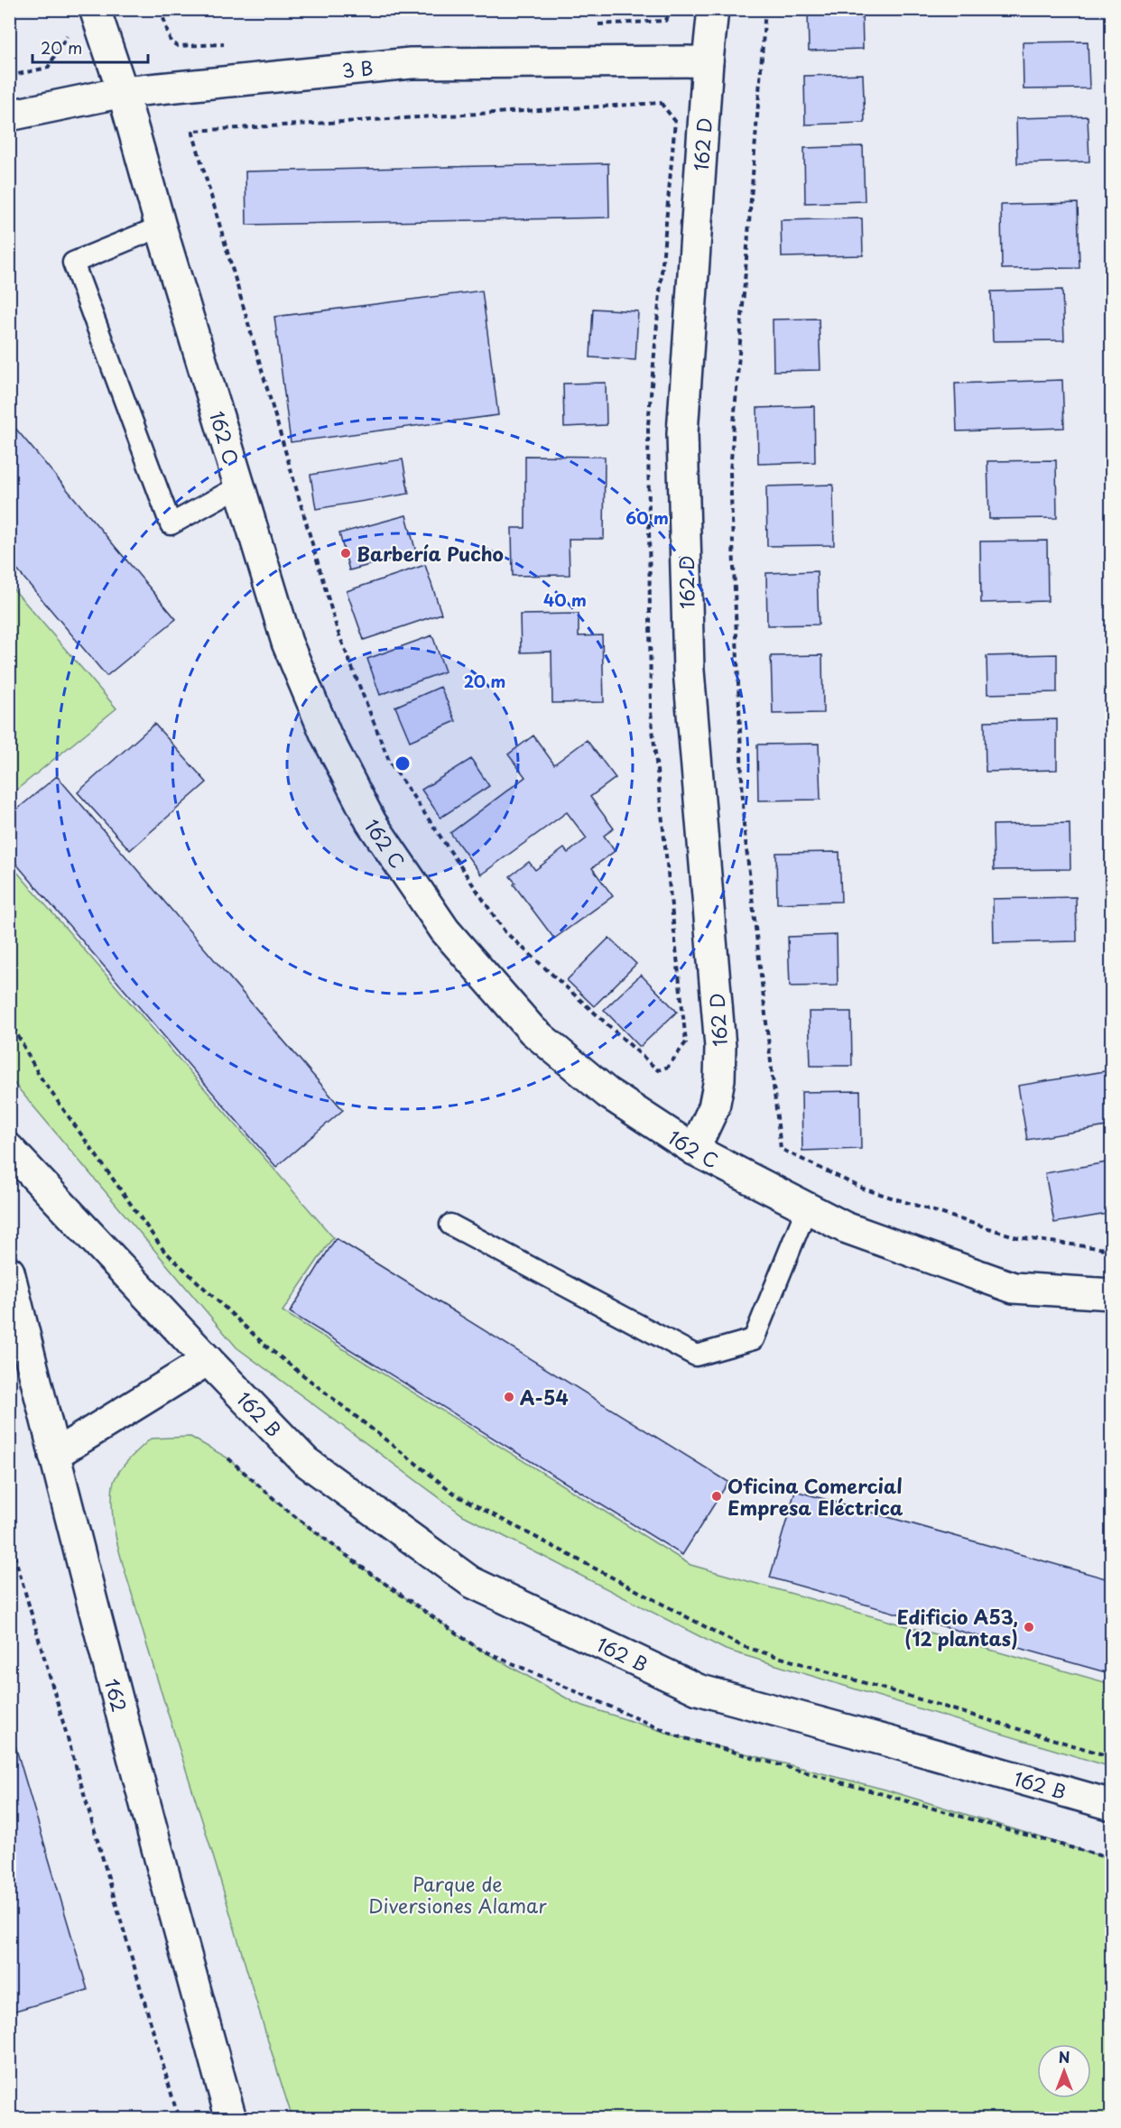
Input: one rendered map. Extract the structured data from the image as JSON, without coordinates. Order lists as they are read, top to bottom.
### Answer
{
  "streets": {
    "street": [
      "3 B",
      "162 D",
      "162 C",
      "162 B",
      "162"
    ]
  },
  "crossings": [
    ["3 B", "162 D"],
    ["3 B", "162 C"],
    ["162 D", "162 C"]
  ],
  "parks": ["Parque de Diversiones Alamar"],
  "places": [
    "Barbería Pucho",
    "A-54",
    "Oficina Comercial Empresa Eléctrica",
    "Edificio A53, (12 plantas)"
  ],
  "scale_bar": "20 m",
  "north": "top",
  "rings": ["60 m", "40 m", "20 m"]
}
